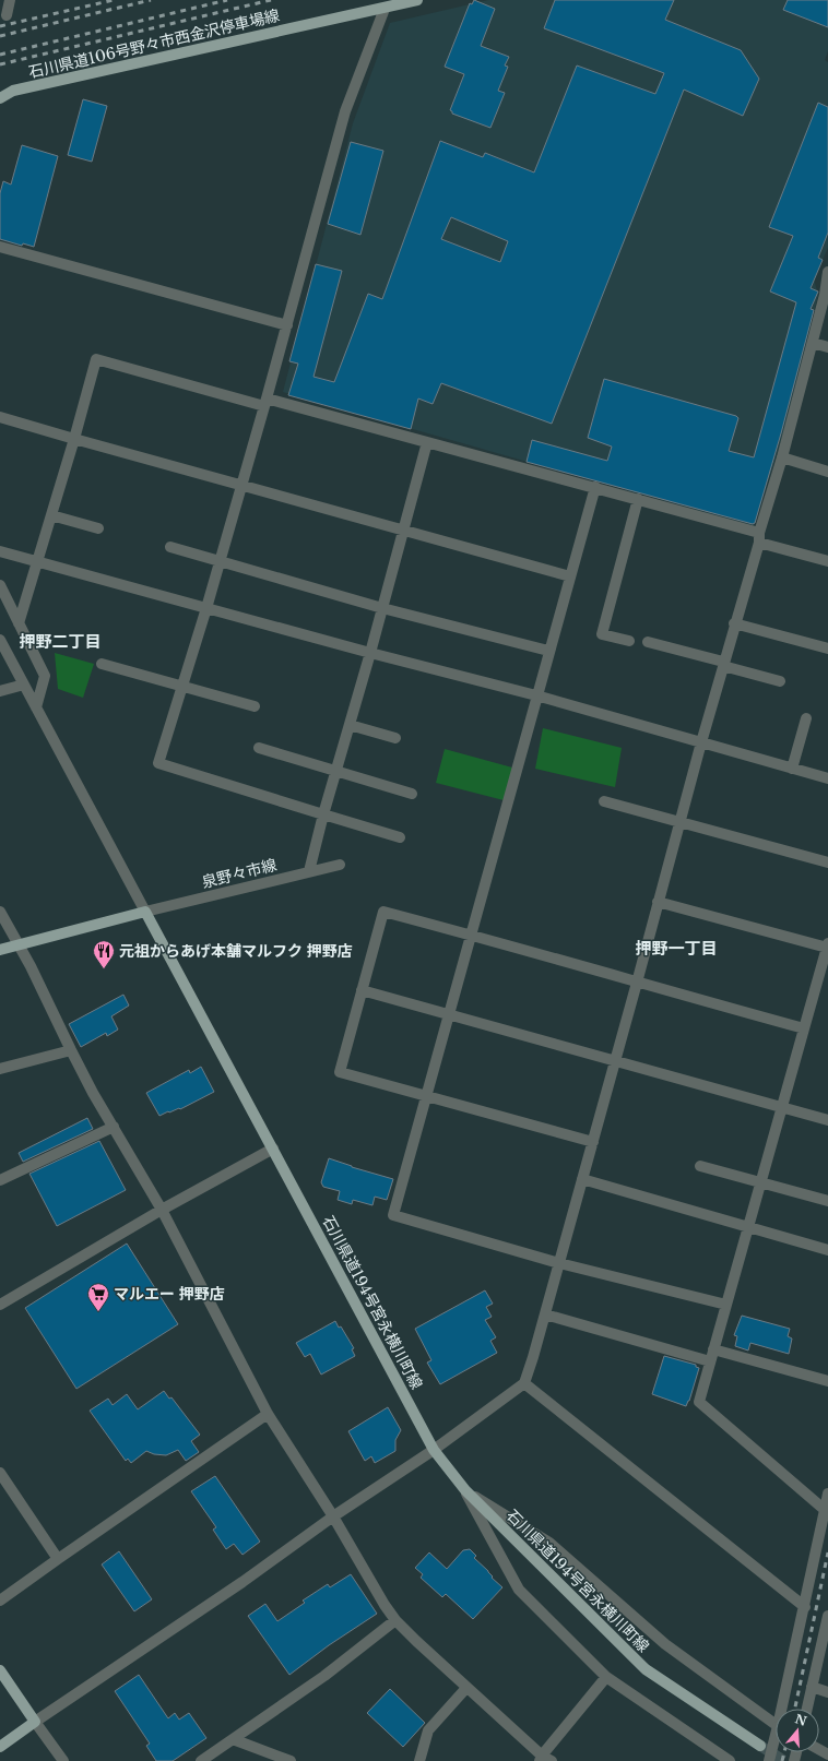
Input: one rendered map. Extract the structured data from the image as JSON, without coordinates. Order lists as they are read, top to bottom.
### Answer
{
  "streets": {
    "main road": ["石川県道106号野々市西金沢停車場線", "石川県道194号宮永横川町線"],
    "street": ["泉野々市線"]
  },
  "crossings": [
    ["泉野々市線", "石川県道194号宮永横川町線"]
  ],
  "districts": ["押野二丁目", "押野一丁目"],
  "places": {
    "restaurant": ["元祖からあげ本舗マルフク 押野店"],
    "supermarket": ["マルエー 押野店"]
  },
  "north": "top"
}
